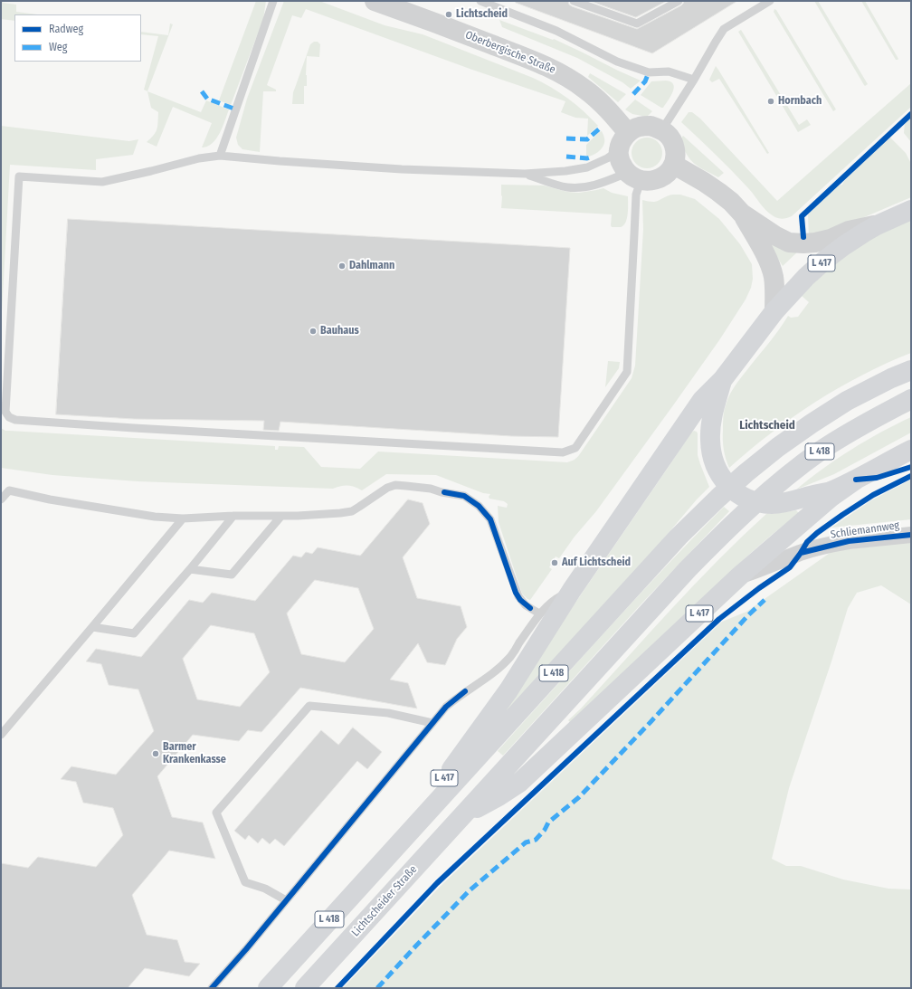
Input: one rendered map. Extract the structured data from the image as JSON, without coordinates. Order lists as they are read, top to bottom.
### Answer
{
  "streets": {
    "highway": ["L 417", "L 418", "Lichtscheider Straße"],
    "street": ["Oberbergische Straße", "Schliemannweg"]
  },
  "crossings": [
    ["L 417", "L 418"],
    ["L 417", "Schliemannweg"],
    ["L 417", "Lichtscheider Straße"],
    ["L 418", "Lichtscheider Straße"]
  ],
  "districts": ["Lichtscheid"],
  "places": [
    "Lichtscheid",
    "Hornbach",
    "Dahlmann",
    "Bauhaus",
    "Auf Lichtscheid",
    "Barmer Krankenkasse"
  ],
  "legend": ["Radweg", "Weg"]
}
